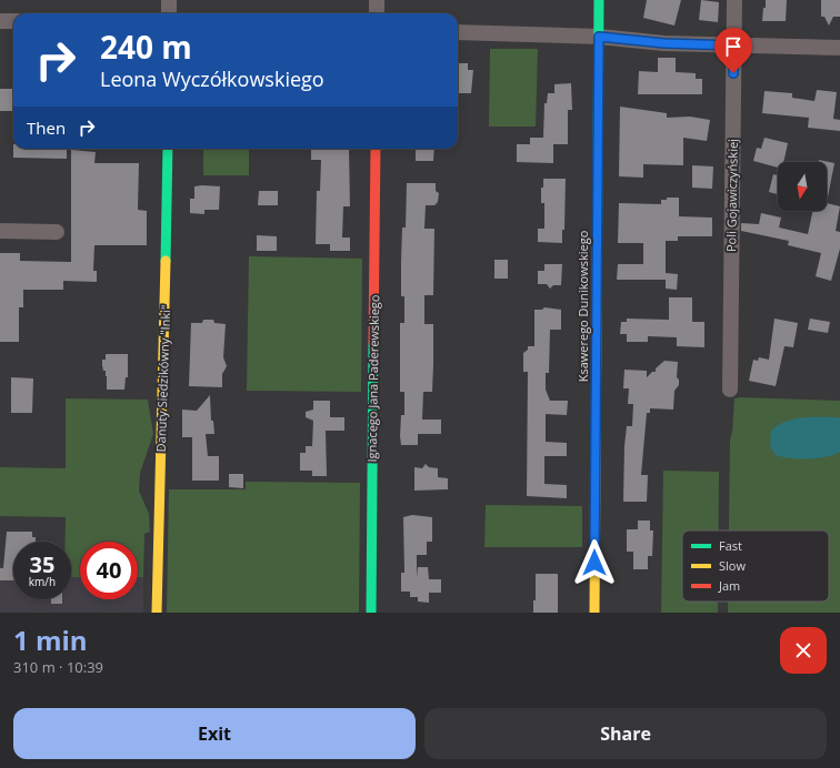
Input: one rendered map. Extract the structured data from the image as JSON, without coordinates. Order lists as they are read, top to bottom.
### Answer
{
  "streets": {
    "street": [
      "Poli Gojawiczyńskiej",
      "Ksawerego Dunikowskiego",
      "Danuty Siedzikówny \"Inki\"",
      "Ignacego Jana Paderewskiego"
    ]
  },
  "legend": ["Fast", "Slow", "Jam"],
  "north": "bottom",
  "page": {
    "turn": ["240 m", "Leona Wyczółkowskiego"],
    "then": "Then",
    "speed": "35 km/h",
    "limit": "40",
    "heading": ["1 min", "310 m · 10:39"],
    "buttons": ["Exit", "Share"]
  }
}
